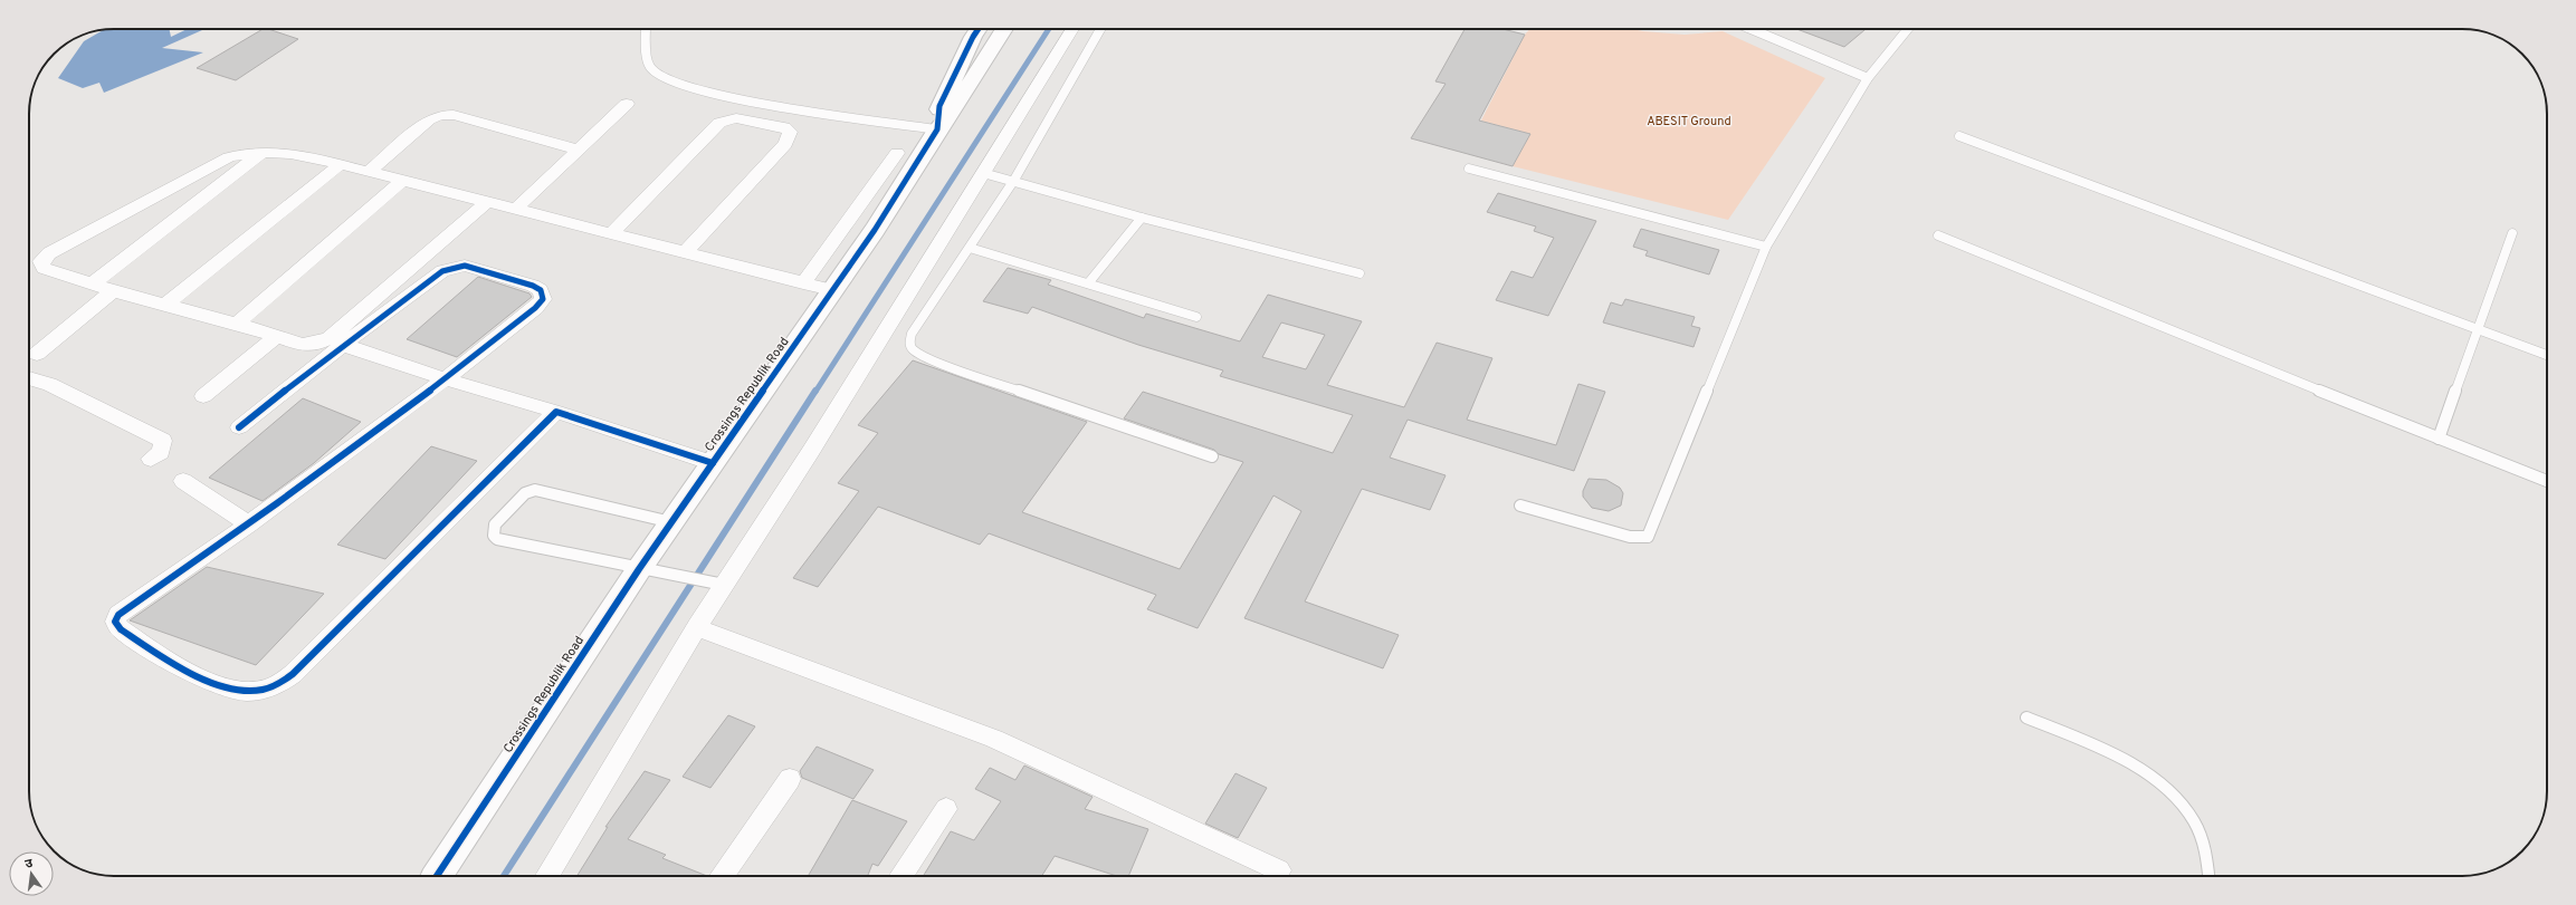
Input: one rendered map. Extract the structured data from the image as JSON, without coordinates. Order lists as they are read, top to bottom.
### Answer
{
  "streets": {
    "street": ["Crossings Republik Road"]
  },
  "parks": ["ABESIT Ground"],
  "north": "top"
}
